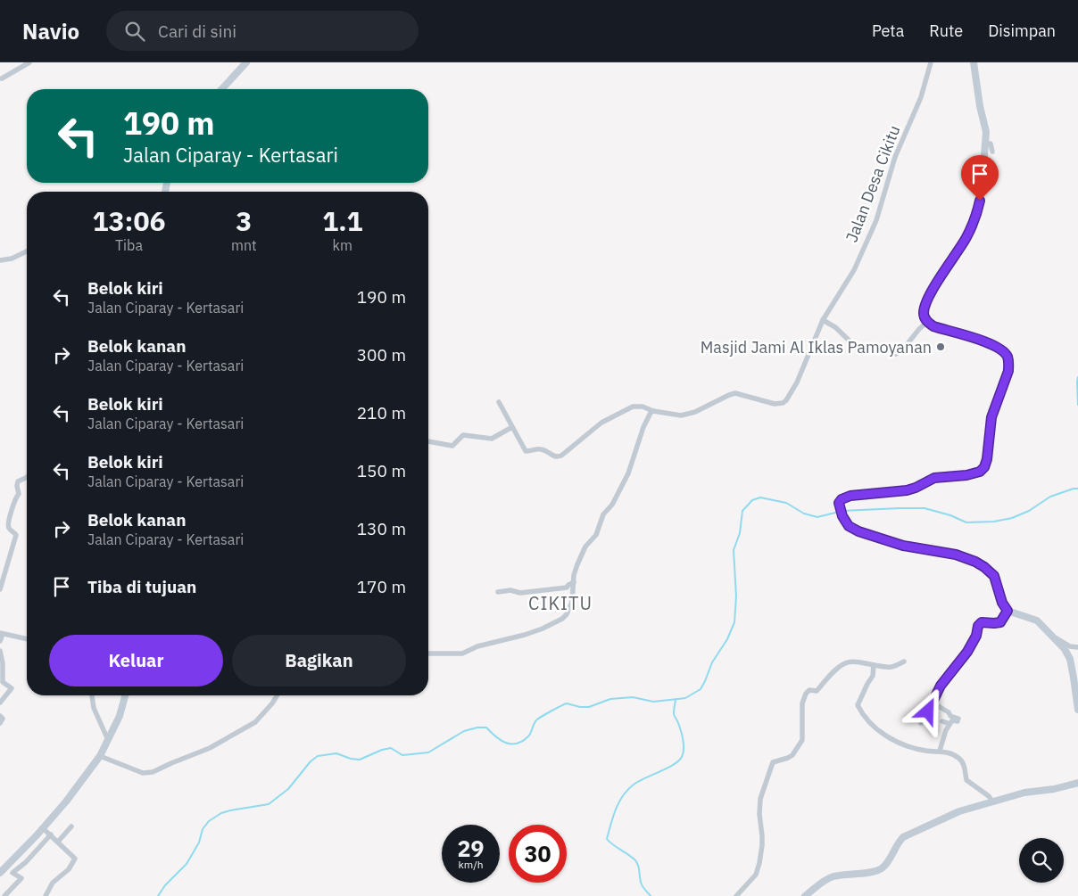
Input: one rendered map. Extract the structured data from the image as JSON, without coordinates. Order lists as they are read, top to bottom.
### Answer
{
  "streets": {
    "street": ["Jalan Desa Cikitu"]
  },
  "districts": ["CIKITU"],
  "places": ["Masjid Jami Al Iklas Pamoyanan"],
  "page": {
    "header": "Navio",
    "search": "Cari di sini",
    "nav": ["Peta", "Rute", "Disimpan"],
    "turn": ["190 m", "Jalan Ciparay - Kertasari"],
    "eta": [
      "13:06",
      "Tiba",
      "3",
      "mnt",
      "1.1",
      "km"
    ],
    "list": [
      {
        "name": "Belok kiri",
        "note": "Jalan Ciparay - Kertasari",
        "value": "190 m"
      },
      {
        "name": "Belok kanan",
        "note": "Jalan Ciparay - Kertasari",
        "value": "300 m"
      },
      {
        "name": "Belok kiri",
        "note": "Jalan Ciparay - Kertasari",
        "value": "210 m"
      },
      {
        "name": "Belok kiri",
        "note": "Jalan Ciparay - Kertasari",
        "value": "150 m"
      },
      {
        "name": "Belok kanan",
        "note": "Jalan Ciparay - Kertasari",
        "value": "130 m"
      },
      {
        "name": "Tiba di tujuan",
        "value": "170 m"
      }
    ],
    "buttons": ["Keluar", "Bagikan"],
    "speed": "29 km/h",
    "limit": "30"
  }
}
